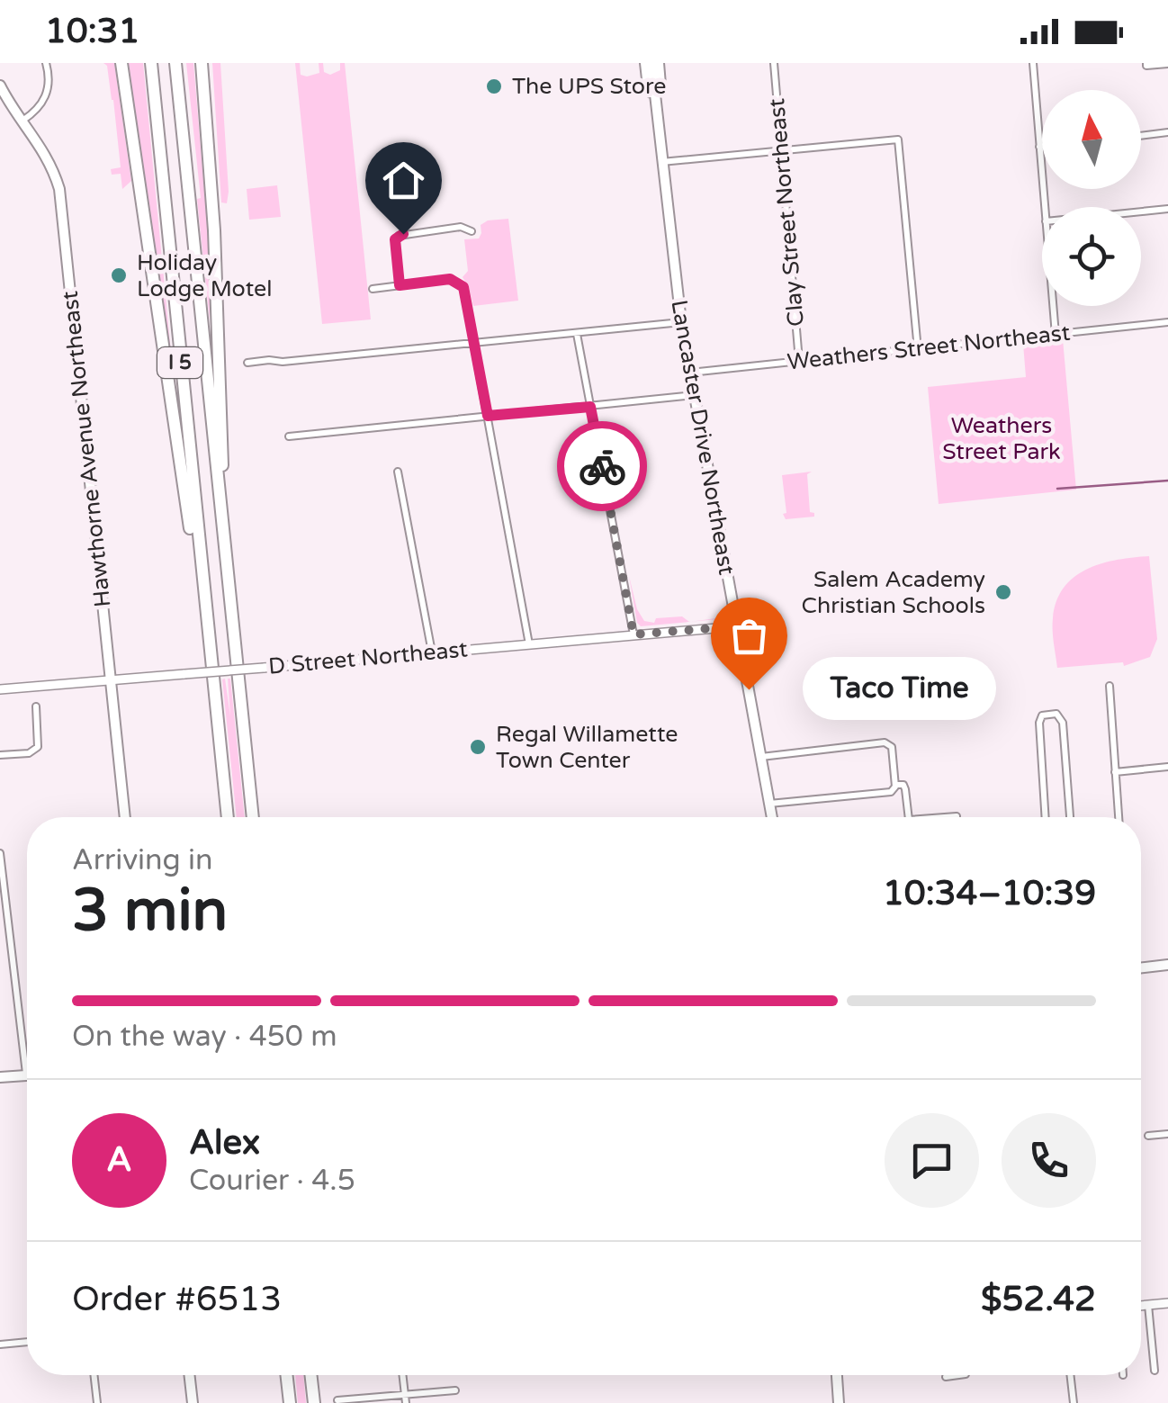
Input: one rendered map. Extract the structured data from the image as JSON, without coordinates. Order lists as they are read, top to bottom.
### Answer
{
  "streets": {
    "highway": ["I 5"],
    "main road": ["Lancaster Drive Northeast", "Hawthorne Avenue Northeast"],
    "street": ["Clay Street Northeast", "Weathers Street Northeast", "D Street Northeast"]
  },
  "crossings": [
    ["Clay Street Northeast", "Weathers Street Northeast"],
    ["Weathers Street Northeast", "Lancaster Drive Northeast"],
    ["Lancaster Drive Northeast", "D Street Northeast"],
    ["Hawthorne Avenue Northeast", "D Street Northeast"]
  ],
  "parks": ["Weathers Street Park"],
  "places": [
    "The UPS Store",
    "Holiday Lodge Motel",
    "Salem Academy Christian Schools",
    "Taco Time",
    "Regal Willamette Town Center"
  ],
  "north": "top",
  "page": {
    "status": "10:31",
    "bubble": "Taco Time",
    "heading": ["3 min", "Arriving in", "10:34–10:39"],
    "panel": [
      "Alex",
      "Courier · 4.5",
      "Order #6513",
      "$52.42"
    ],
    "bar": "On the way · 450 m",
    "round": "A"
  }
}
